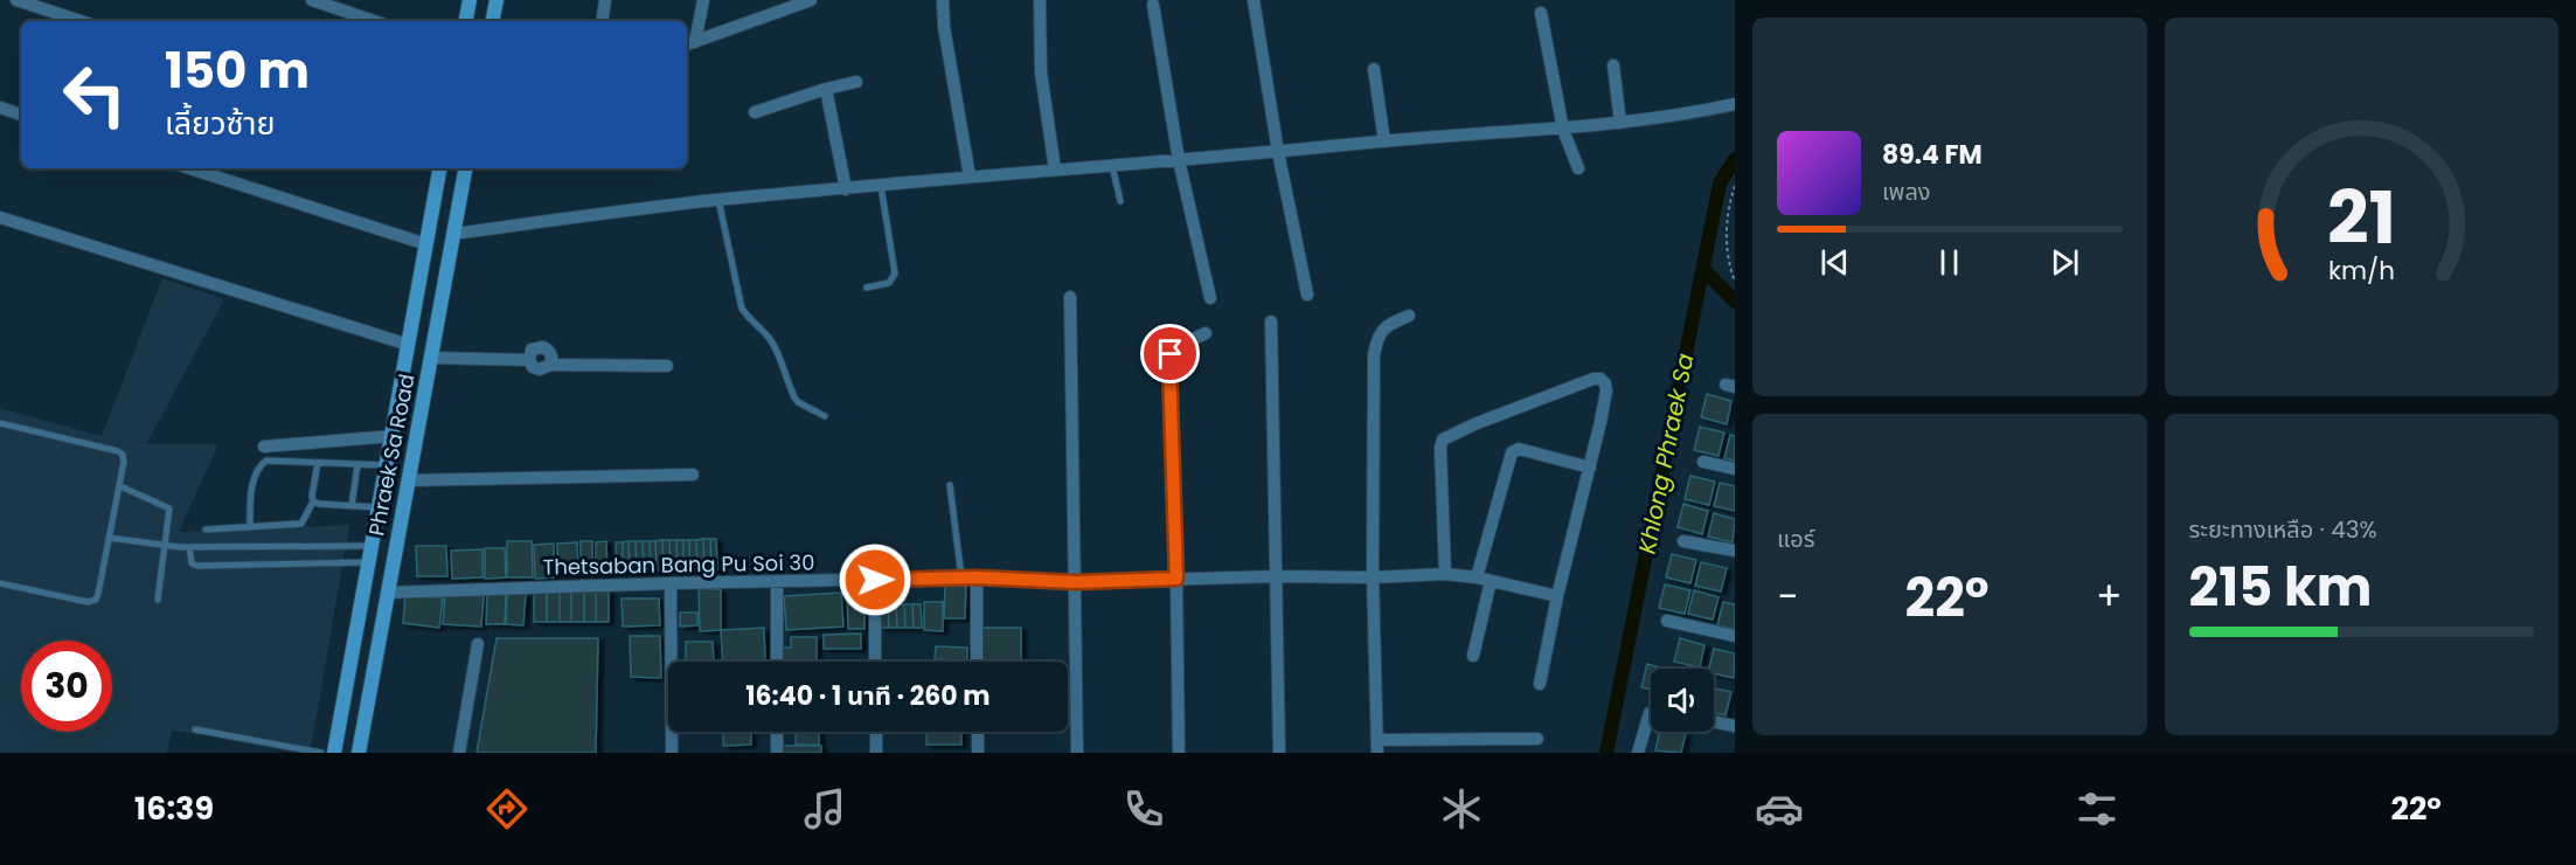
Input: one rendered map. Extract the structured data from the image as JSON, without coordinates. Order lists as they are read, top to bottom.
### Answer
{
  "streets": {
    "main road": ["Phraek Sa Road"],
    "street": ["Thetsaban Bang Pu Soi 30"]
  },
  "crossings": [
    ["Phraek Sa Road", "Thetsaban Bang Pu Soi 30"]
  ],
  "water": ["Khlong Phraek Sa"],
  "page": {
    "turn": ["150 m", "เลี้ยวซ้าย"],
    "song": ["89.4 FM", "เพลง"],
    "tile": [
      "แอร์",
      ["ระยะทางเหลือ · 43%", "215 km"]
    ],
    "heat": ["−", "22°", "+"],
    "limit": "30",
    "trip": "16:40 · 1 นาที · 260 m",
    "tabs": ["16:39", "22°"],
    "gauge": ["21", "km/h"]
  }
}
